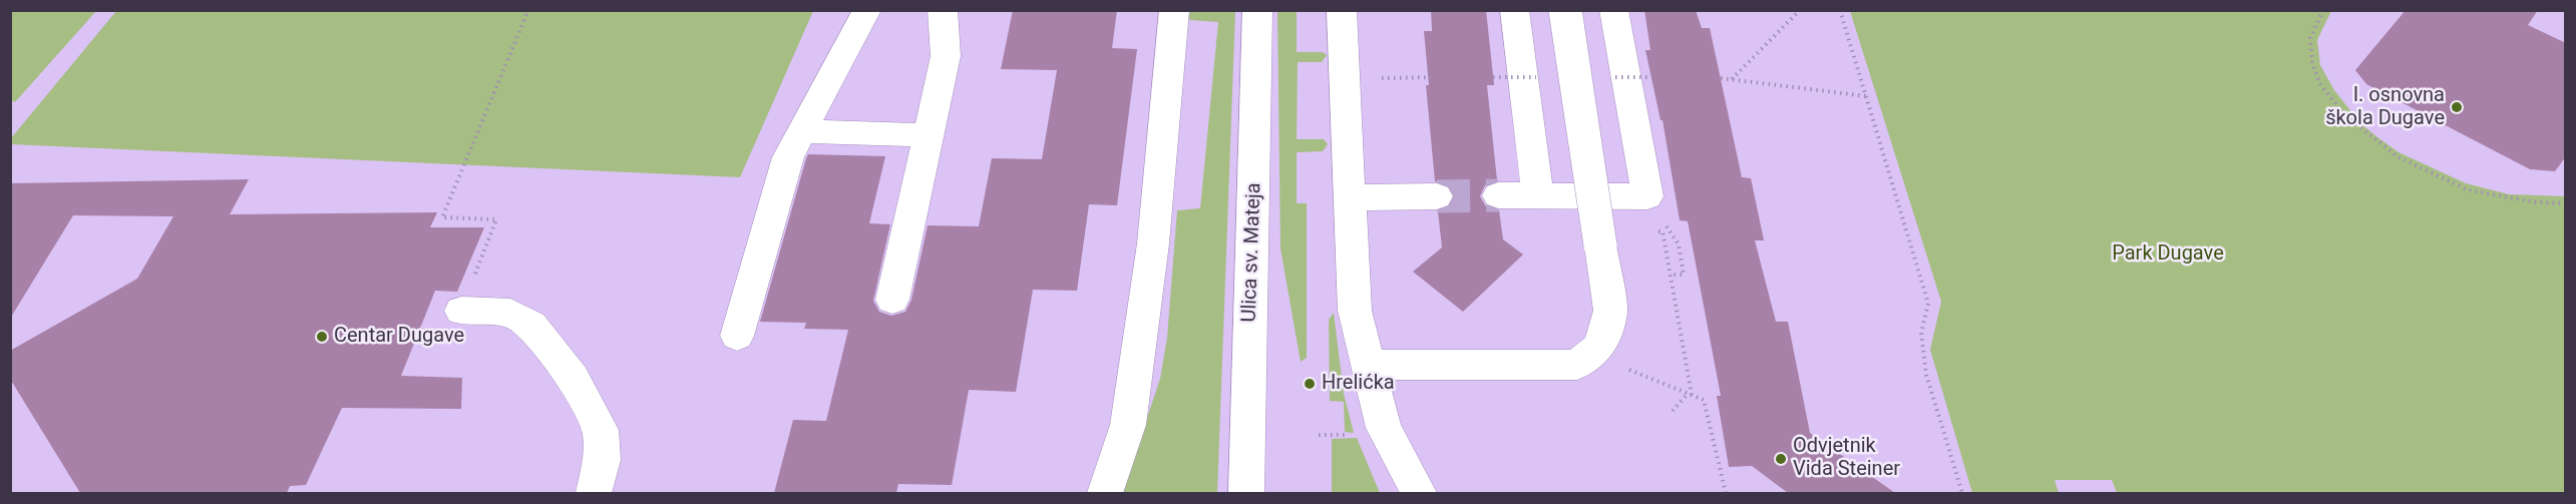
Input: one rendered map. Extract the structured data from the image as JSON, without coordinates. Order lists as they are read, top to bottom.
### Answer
{
  "streets": {
    "street": ["Ulica sv. Mateja"]
  },
  "parks": ["Park Dugave"],
  "places": [
    "I. osnovna škola Dugave",
    "Centar Dugave",
    "Hrelićka",
    "Odvjetnik Vida Steiner"
  ]
}
